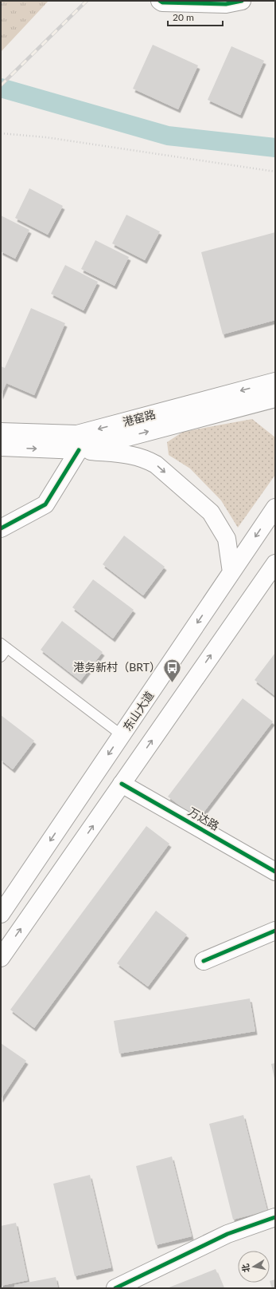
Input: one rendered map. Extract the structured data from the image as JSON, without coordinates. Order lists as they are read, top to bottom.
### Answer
{
  "streets": {
    "main road": ["港窑路", "东山大道", "万达路"]
  },
  "places": {
    "bus stop": ["港务新村（BRT）"]
  },
  "scale_bar": "20 m",
  "north": "left"
}
